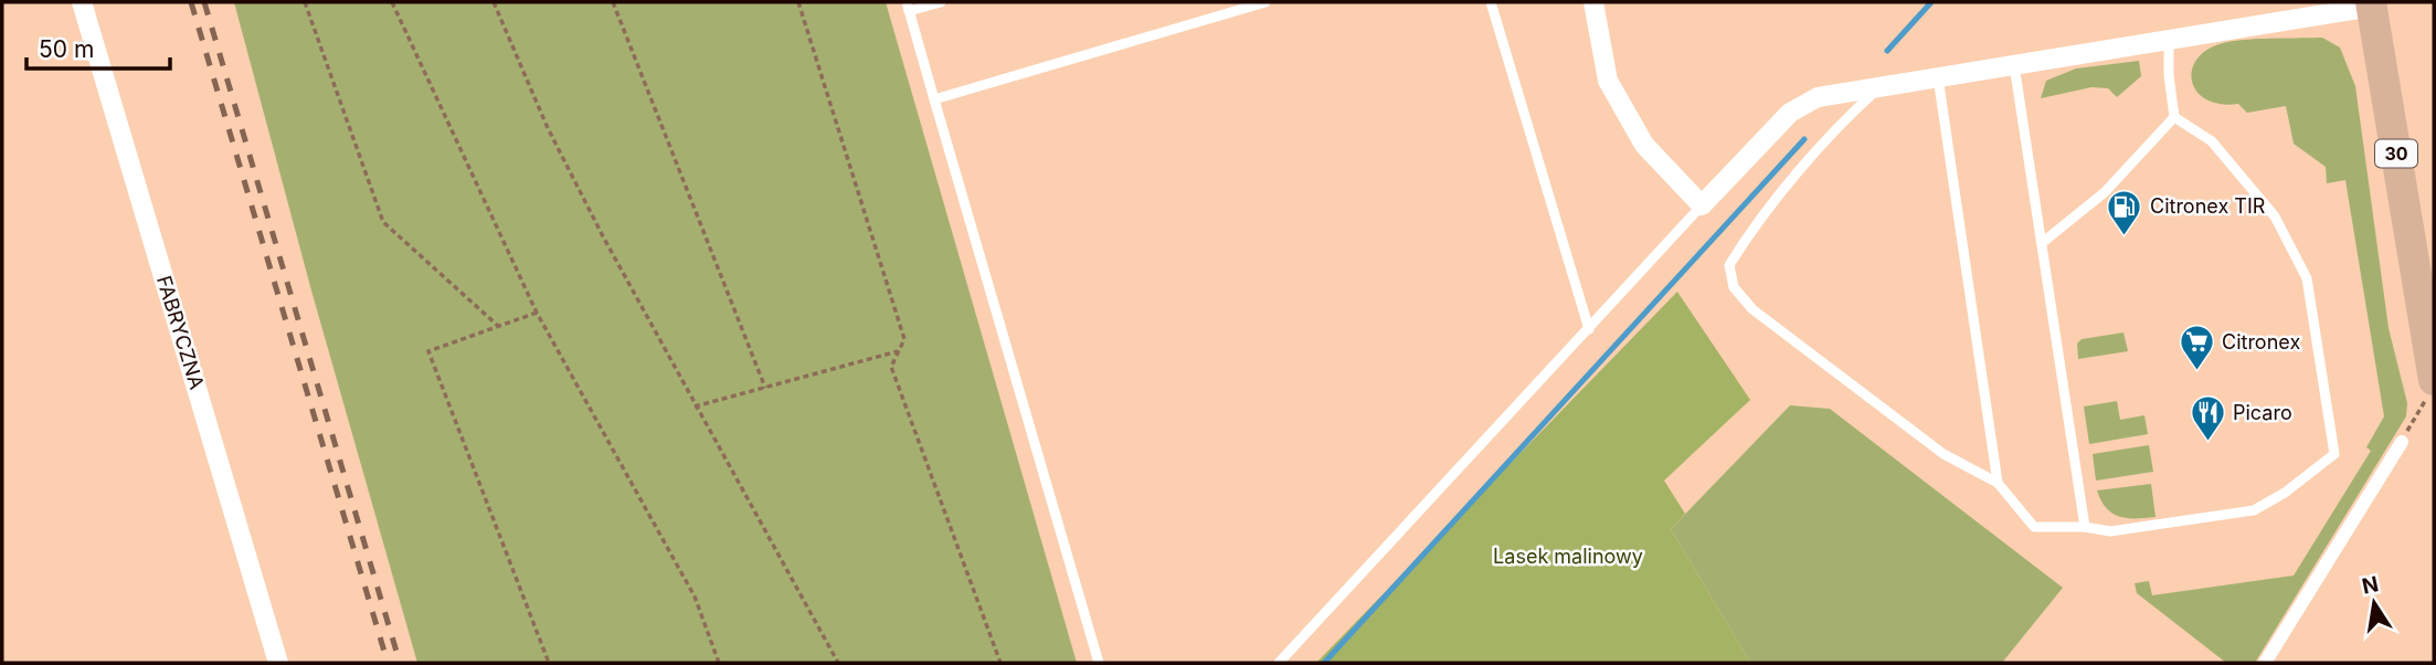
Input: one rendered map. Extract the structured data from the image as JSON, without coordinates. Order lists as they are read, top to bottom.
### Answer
{
  "streets": {
    "main road": ["30"],
    "street": ["FABRYCZNA"]
  },
  "parks": ["Lasek malinowy"],
  "places": {
    "fuel station": ["Citronex TIR"],
    "supermarket": ["Citronex"],
    "restaurant": ["Picaro"]
  },
  "scale_bar": "50 m",
  "north": "top"
}
